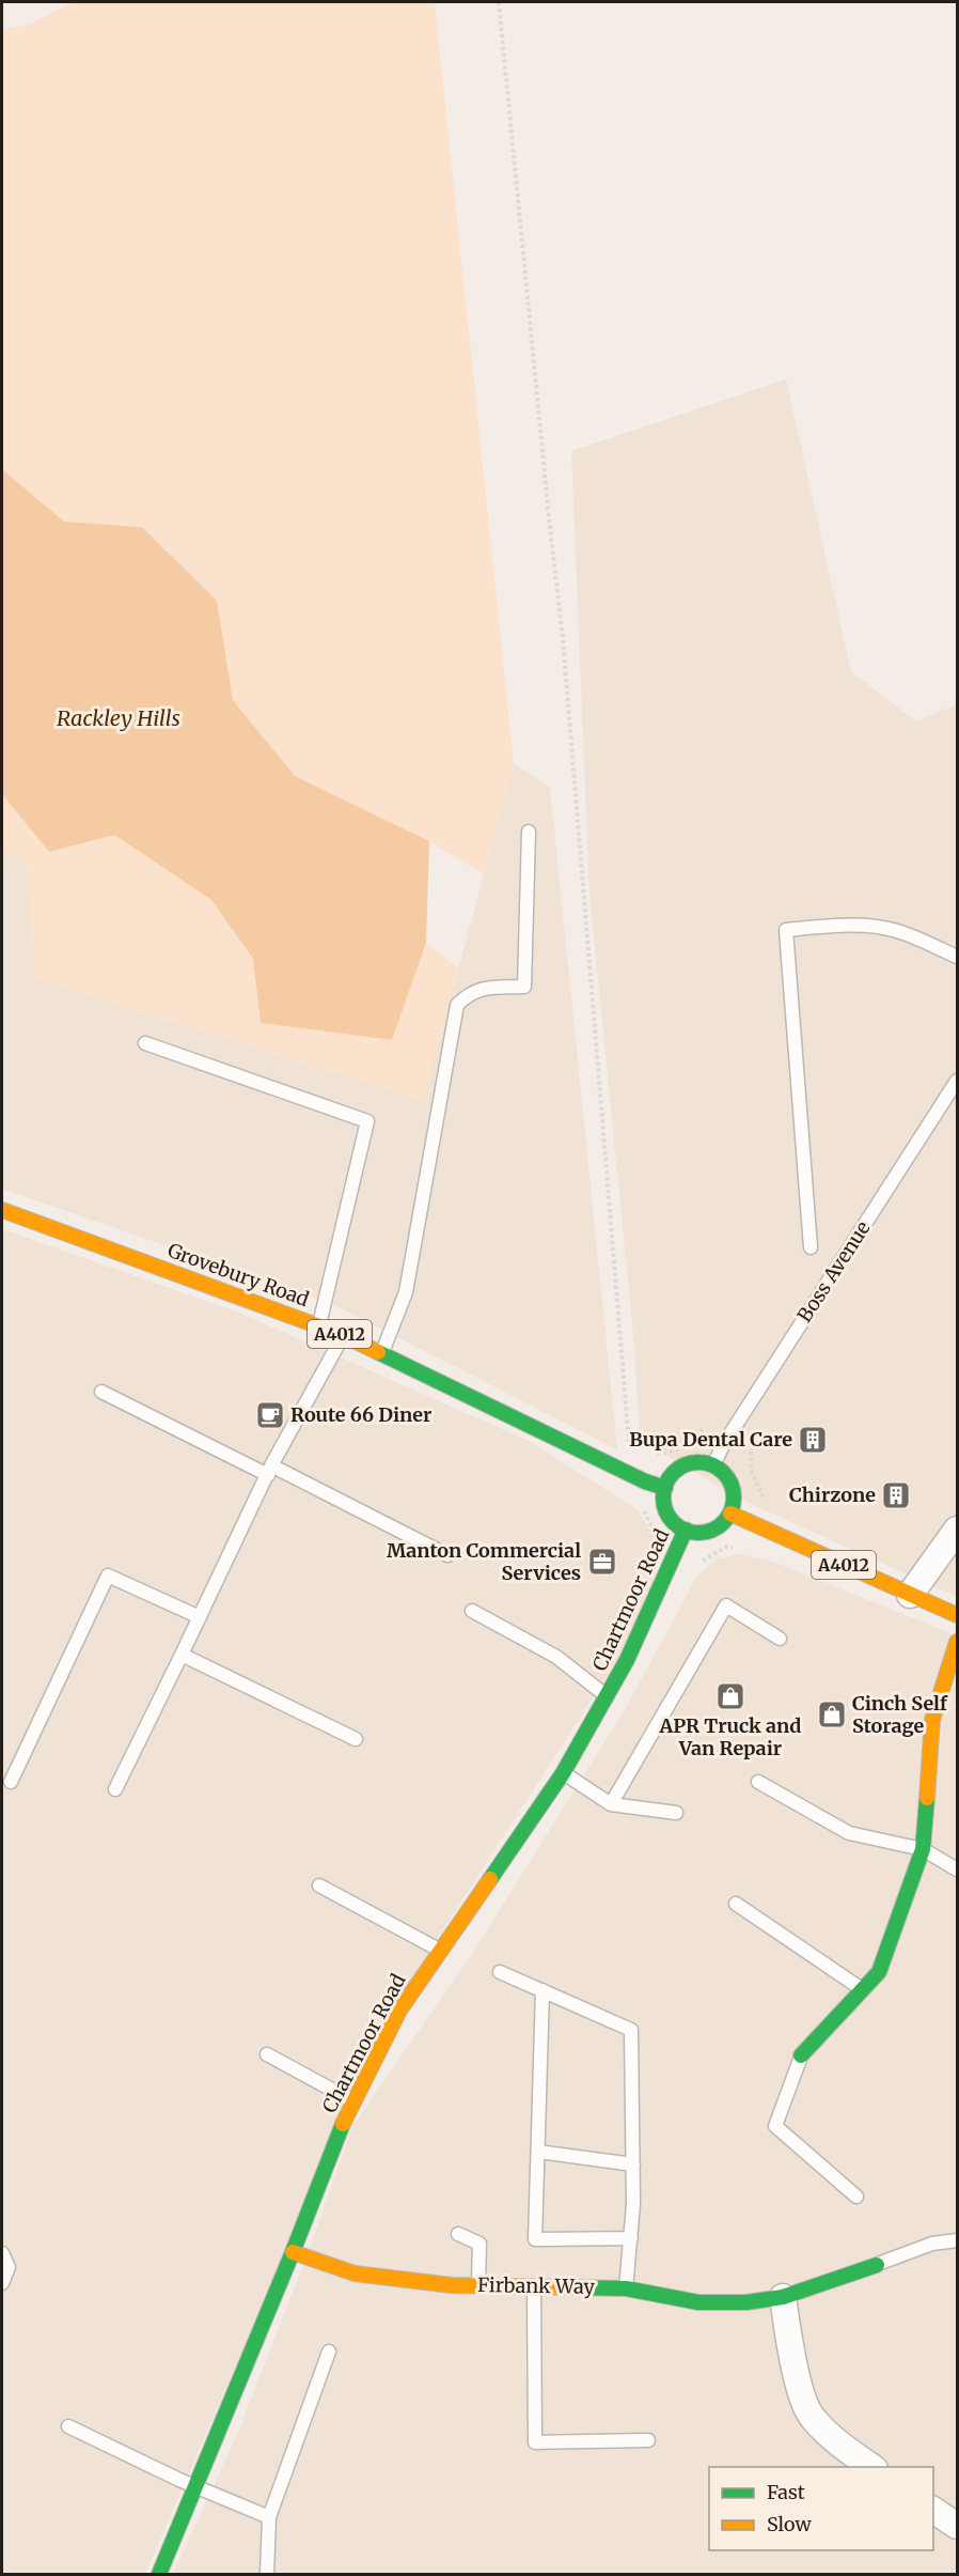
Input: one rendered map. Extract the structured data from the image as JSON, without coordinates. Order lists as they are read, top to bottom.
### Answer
{
  "streets": {
    "street": [
      "Grovebury Road",
      "A4012",
      "Chartmoor Road",
      "Firbank Way"
    ],
    "lane": ["Boss Avenue"]
  },
  "crossings": [
    ["Boss Avenue", "Grovebury Road"],
    ["Boss Avenue", "A4012"],
    ["Boss Avenue", "Chartmoor Road"],
    ["Grovebury Road", "A4012"],
    ["Grovebury Road", "Chartmoor Road"],
    ["A4012", "Chartmoor Road"],
    ["Chartmoor Road", "Firbank Way"]
  ],
  "water": ["Rackley Hills"],
  "places": {
    "cafe": ["Route 66 Diner"],
    "building": ["Bupa Dental Care", "Chirzone"],
    "office": ["Manton Commercial Services"],
    "shop": ["APR Truck and Van Repair", "Cinch Self Storage"]
  },
  "legend": ["Fast", "Slow"]
}
